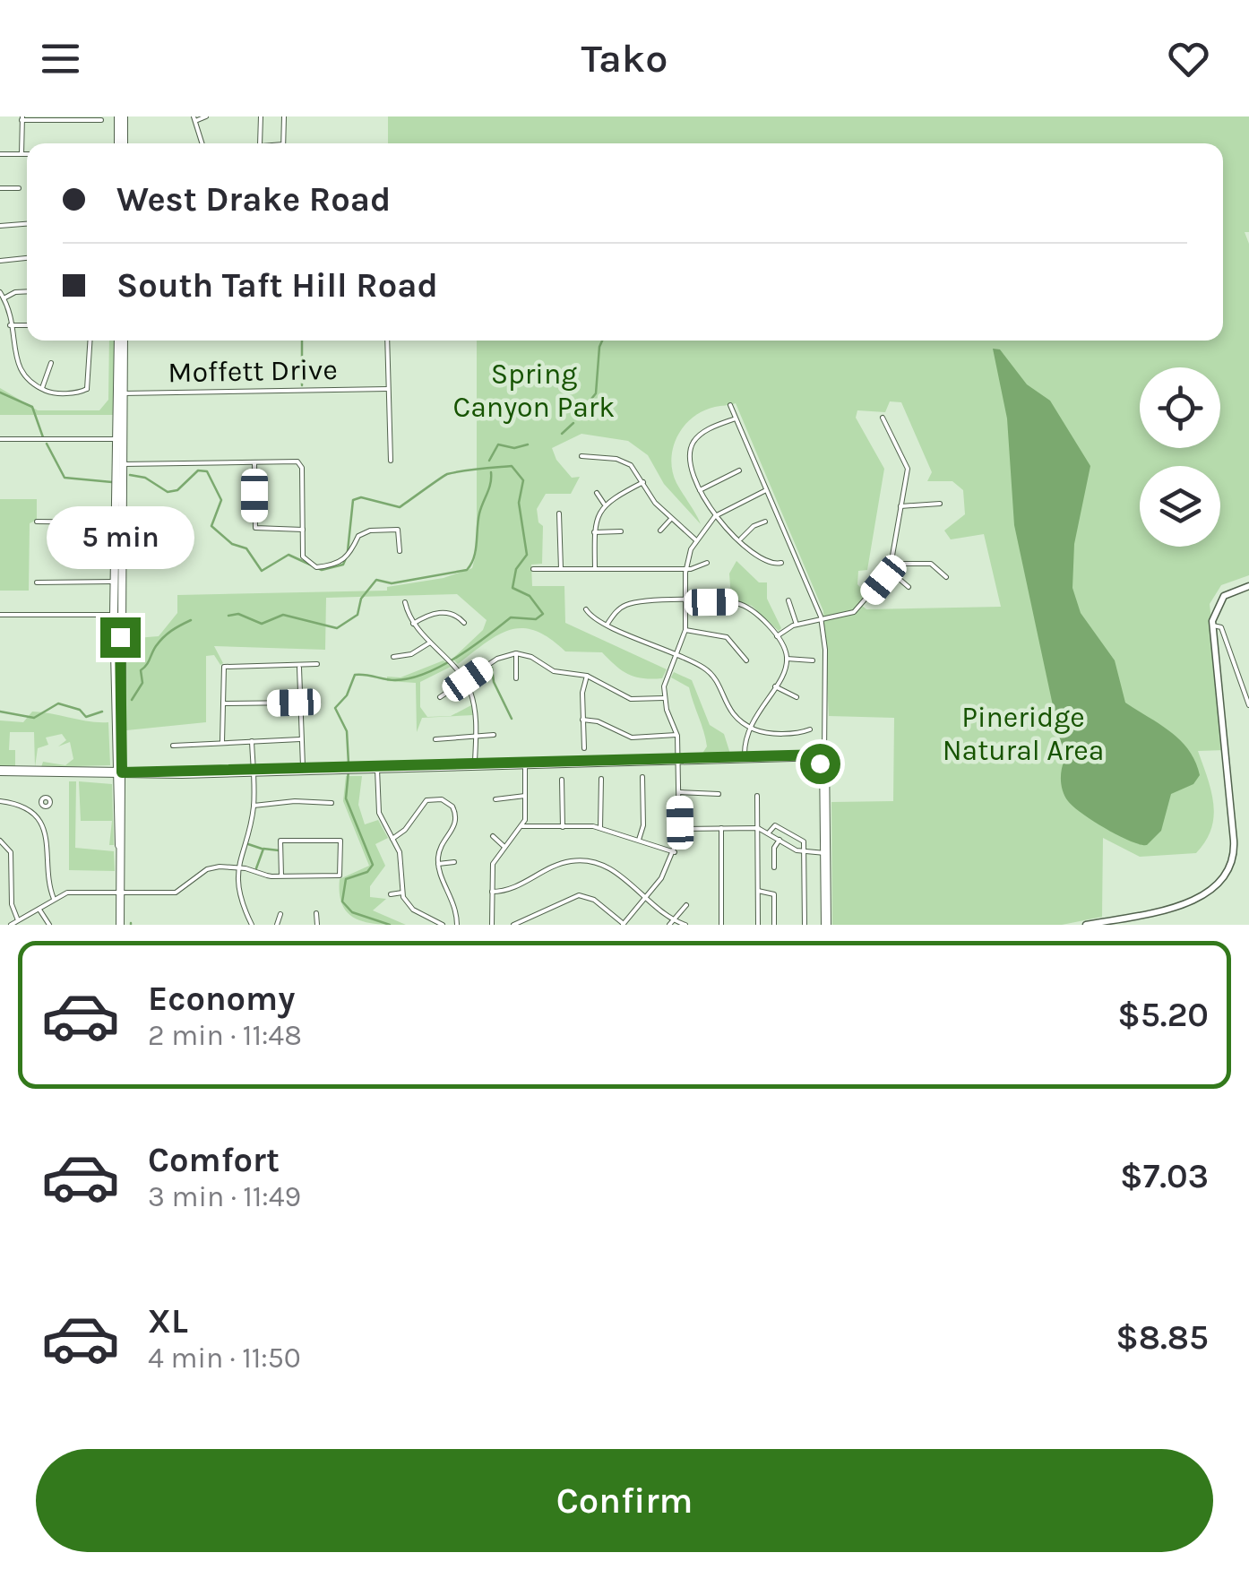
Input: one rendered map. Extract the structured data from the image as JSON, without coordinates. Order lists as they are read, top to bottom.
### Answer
{
  "streets": {
    "street": ["Moffett Drive"]
  },
  "parks": ["Spring Canyon Park", "Pineridge Natural Area"],
  "page": {
    "header": "Tako",
    "banner": ["West Drake Road", "South Taft Hill Road"],
    "bubble": "5 min",
    "list": [
      {
        "name": "Economy",
        "note": "2 min · 11:48",
        "value": "$5.20"
      },
      {
        "name": "Comfort",
        "note": "3 min · 11:49",
        "value": "$7.03"
      },
      {
        "name": "XL",
        "note": "4 min · 11:50",
        "value": "$8.85"
      }
    ],
    "buttons": "Confirm"
  }
}
